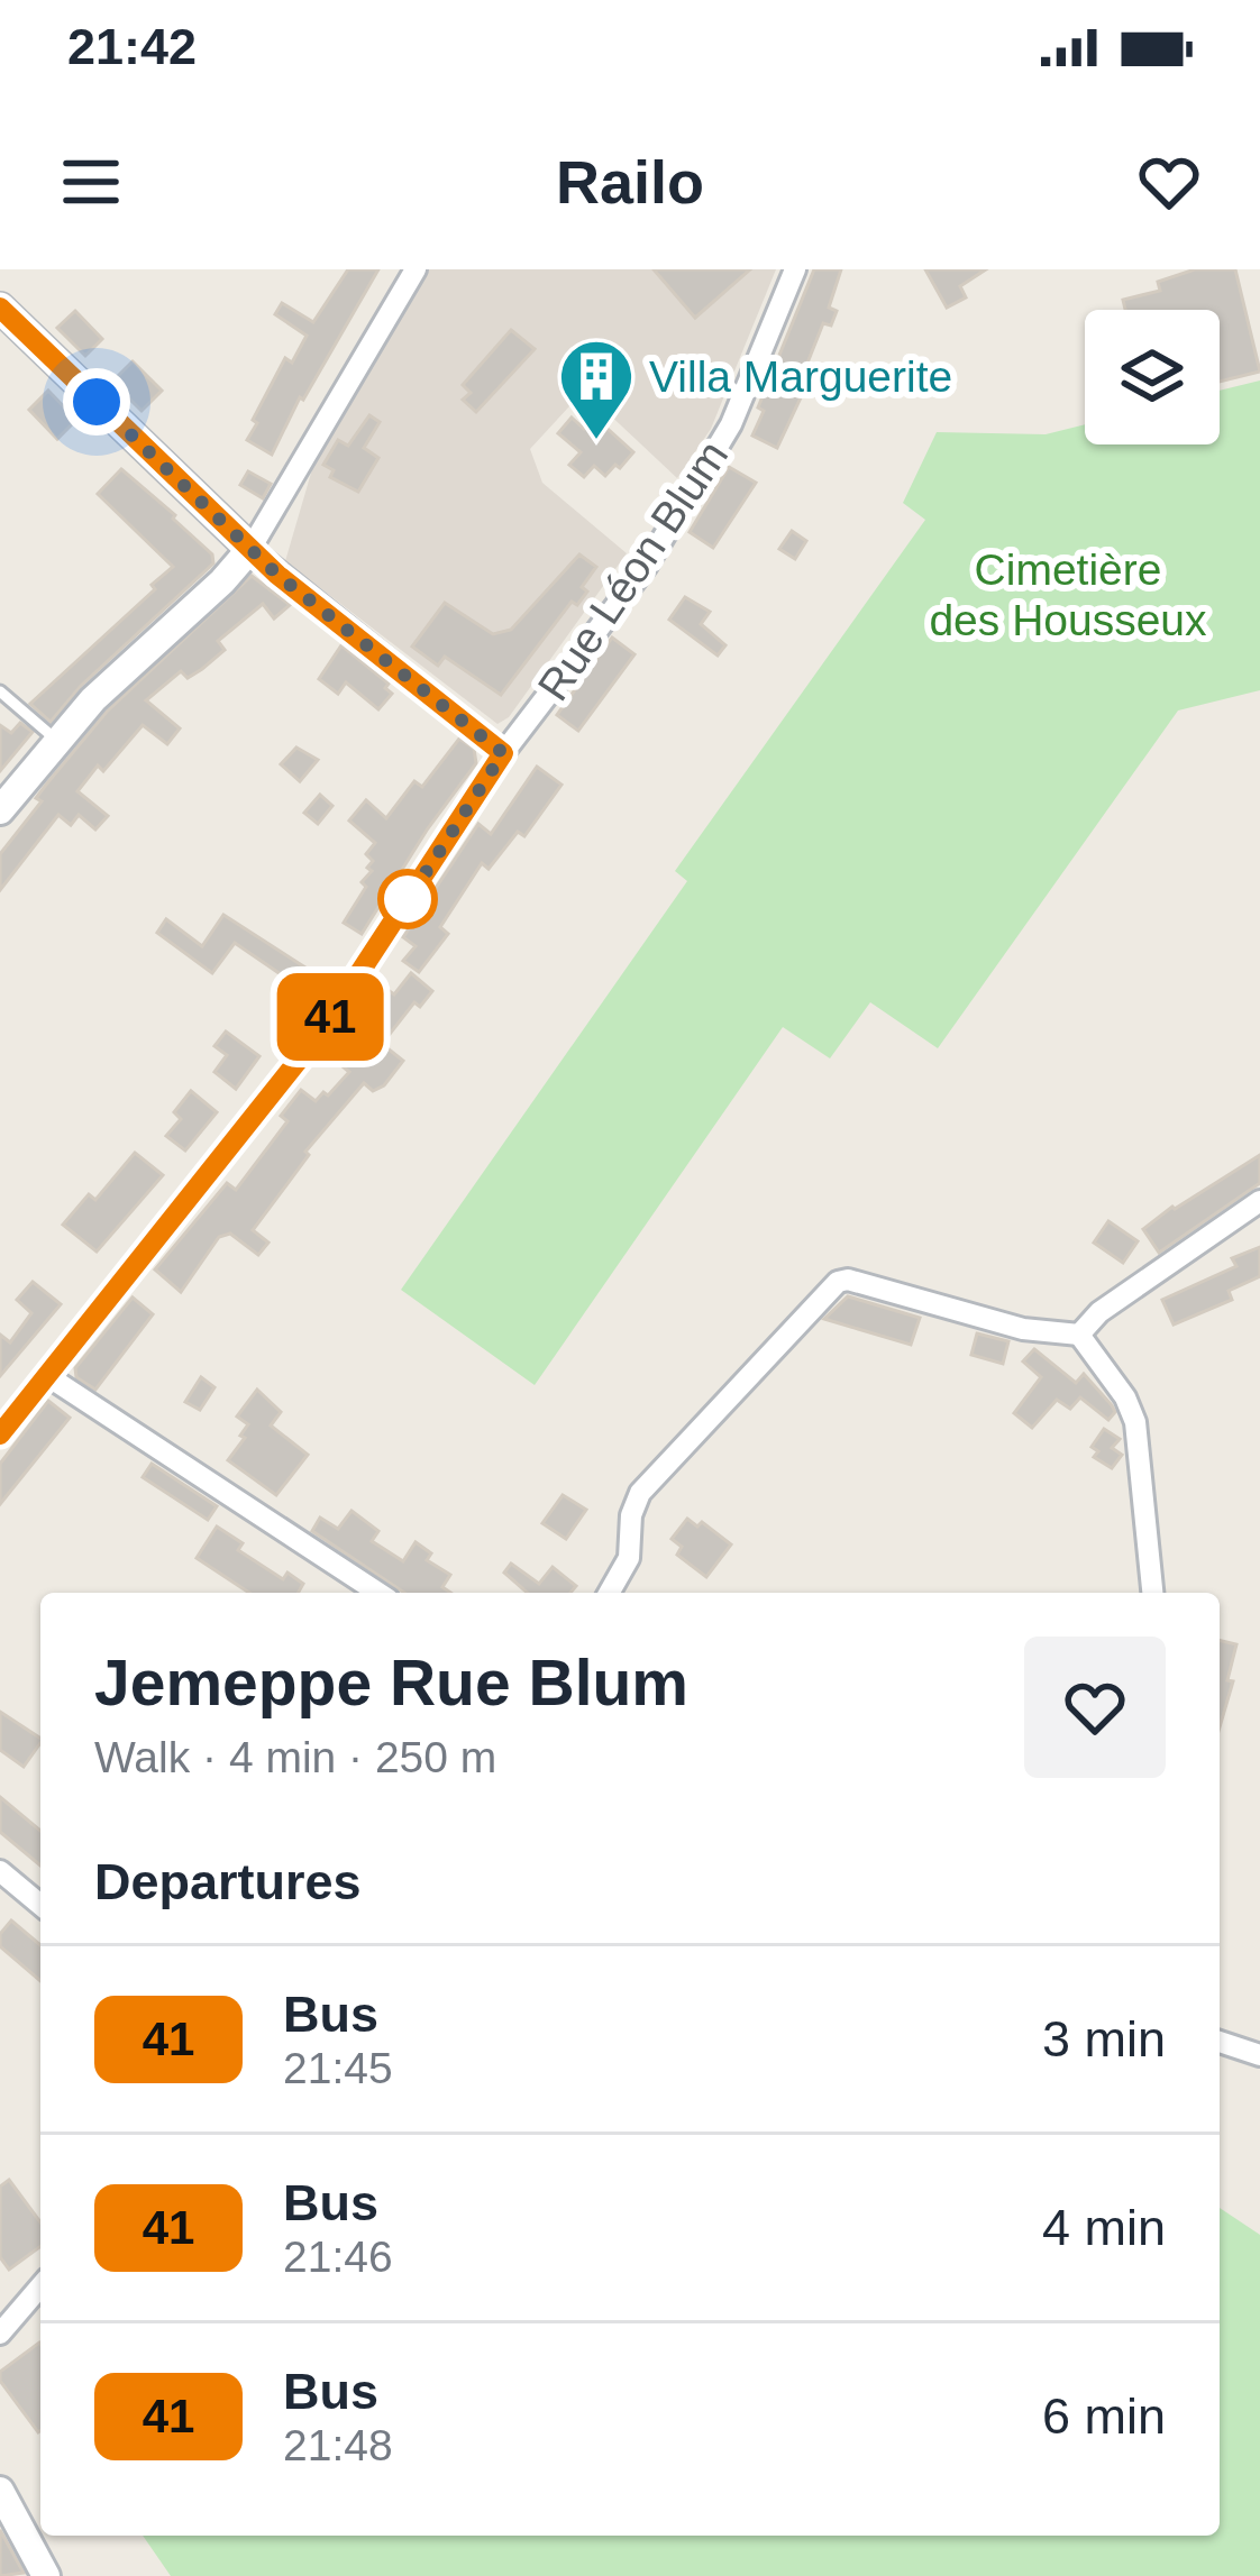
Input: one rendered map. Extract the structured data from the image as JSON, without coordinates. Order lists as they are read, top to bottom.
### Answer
{
  "streets": {
    "street": ["Rue Léon Blum"]
  },
  "parks": ["Cimetière des Housseux"],
  "places": {
    "building": ["Villa Marguerite"]
  },
  "lines": ["bus line 41"],
  "page": {
    "status": "21:42",
    "header": "Railo",
    "on_map": "41",
    "heading": [
      ["Jemeppe Rue Blum", "Walk · 4 min · 250 m"],
      "Departures"
    ],
    "list": [
      {
        "mark": "41",
        "name": "Bus",
        "note": "21:45",
        "value": "3 min"
      },
      {
        "mark": "41",
        "name": "Bus",
        "note": "21:46",
        "value": "4 min"
      },
      {
        "mark": "41",
        "name": "Bus",
        "note": "21:48",
        "value": "6 min"
      }
    ]
  }
}
